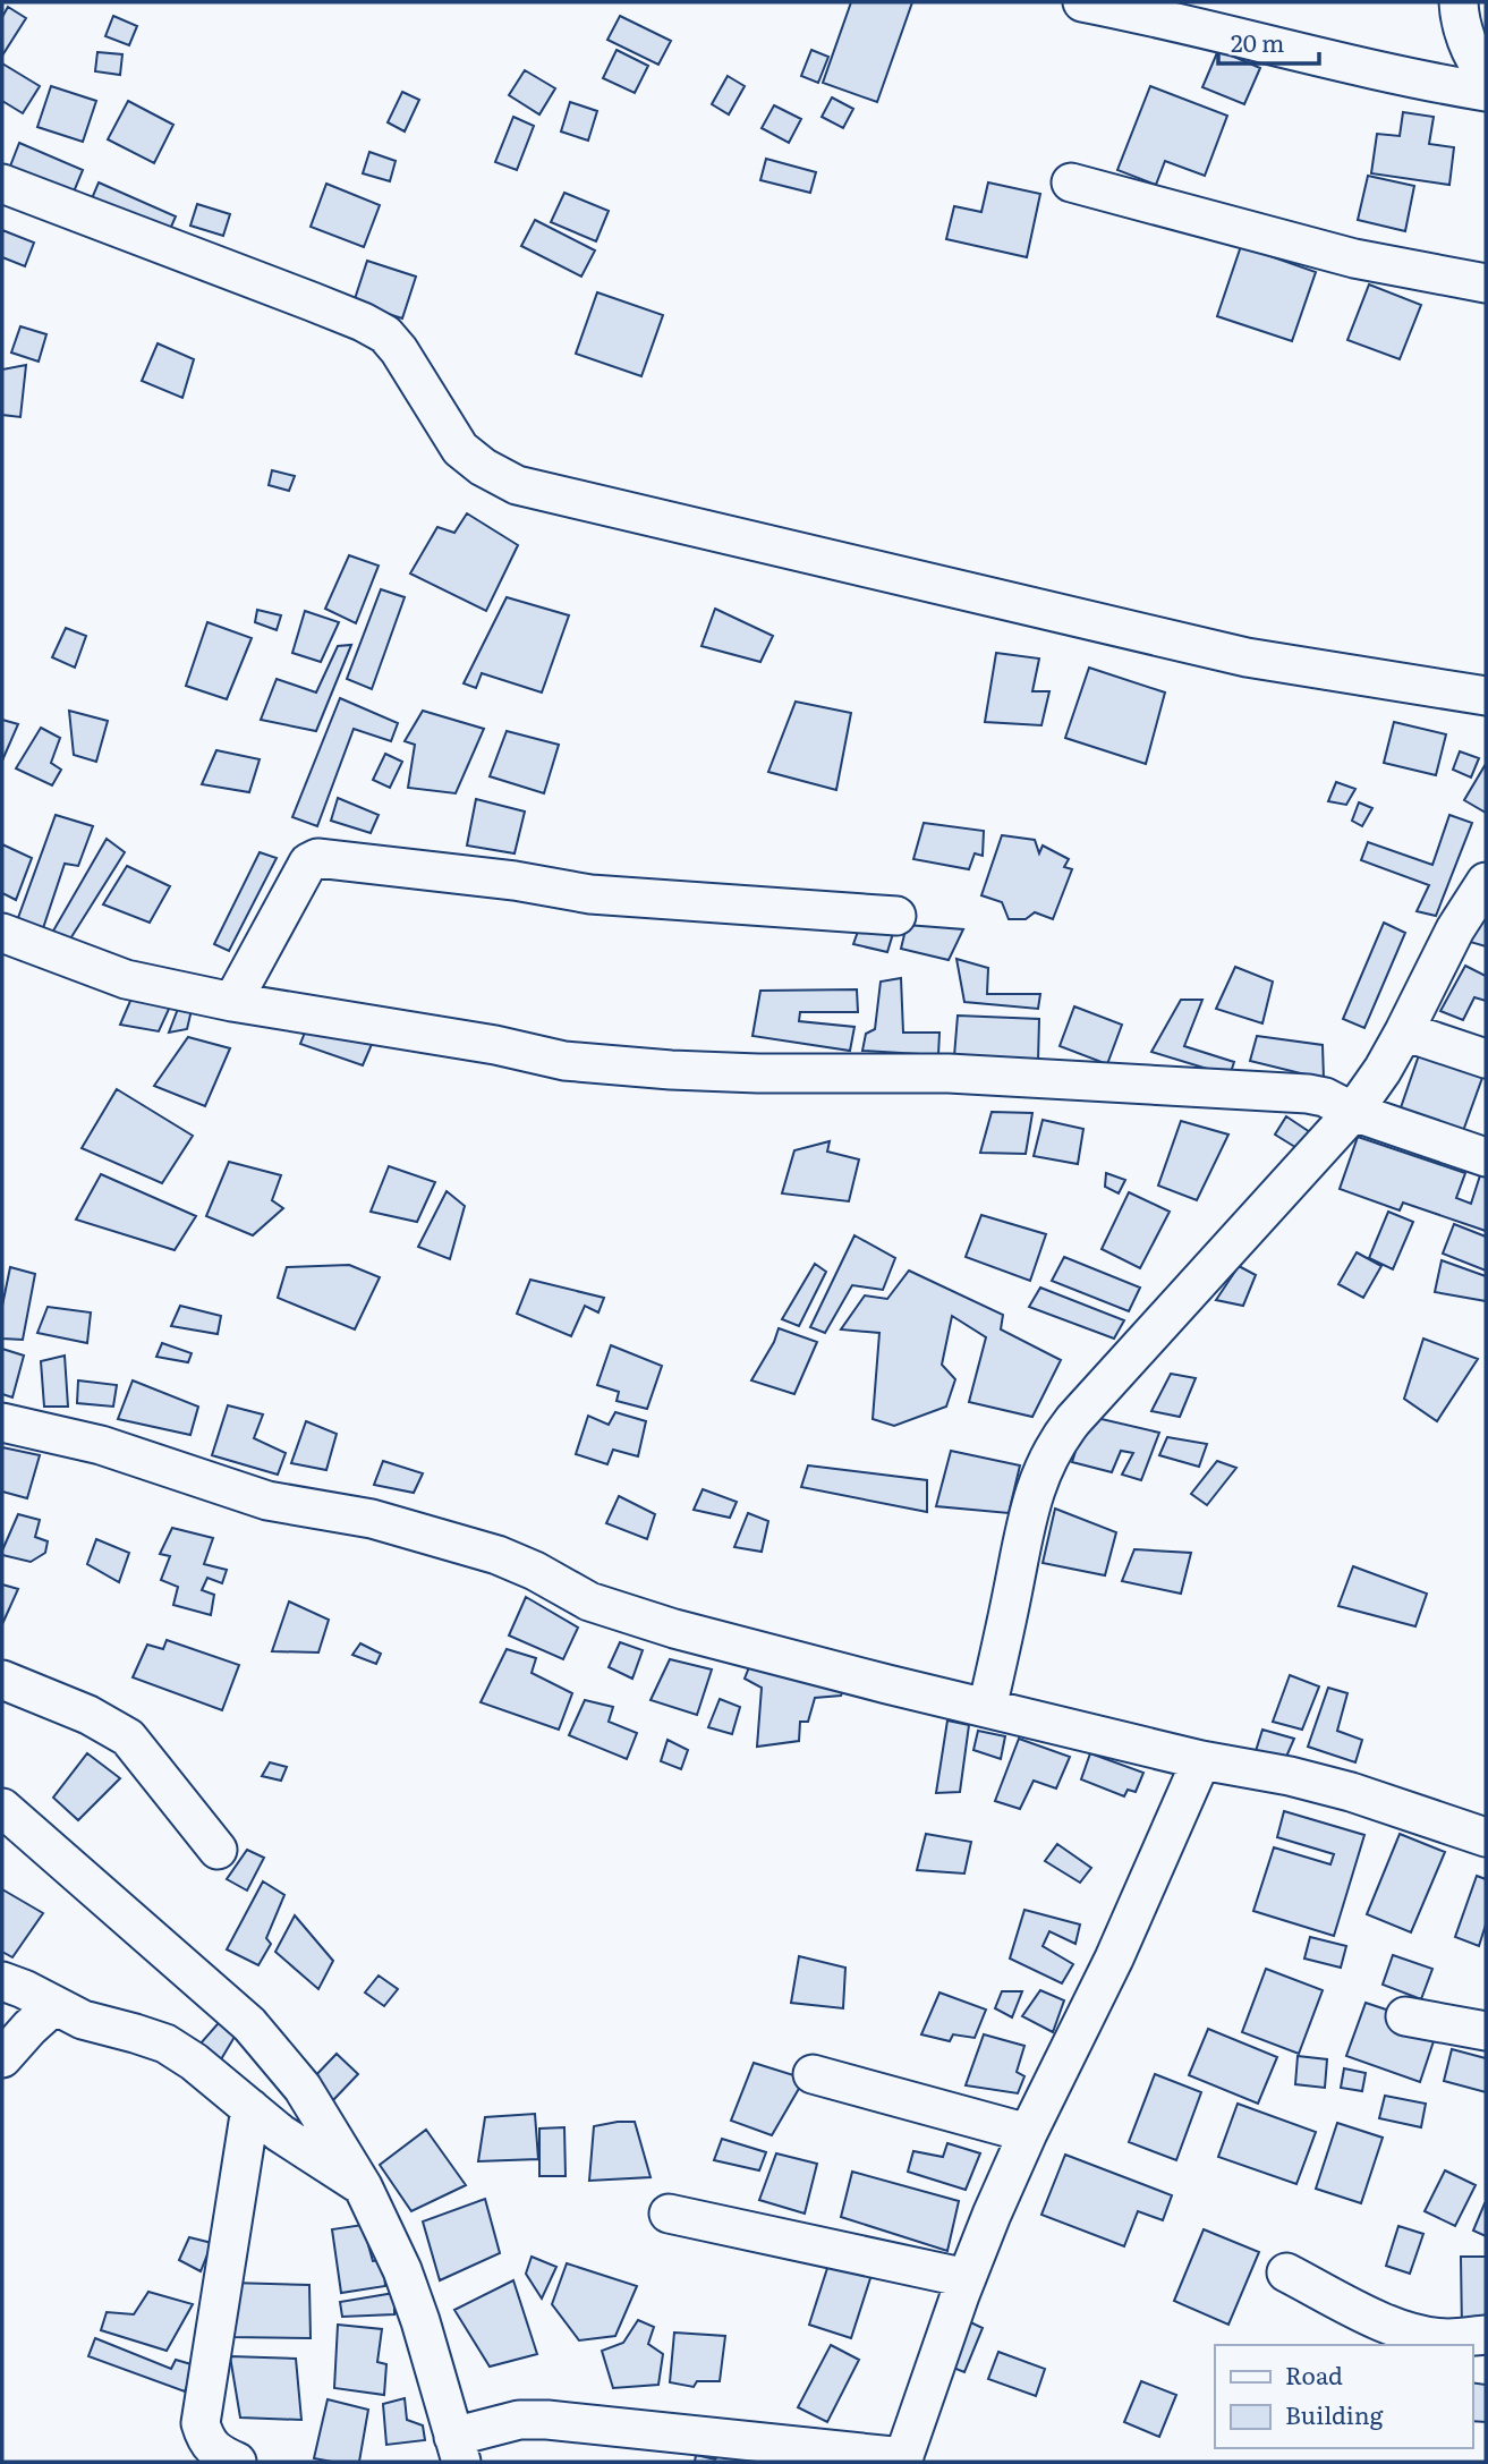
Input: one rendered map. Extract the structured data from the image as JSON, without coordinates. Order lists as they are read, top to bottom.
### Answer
{
  "legend": ["Road", "Building"],
  "scale_bar": "20 m"
}
